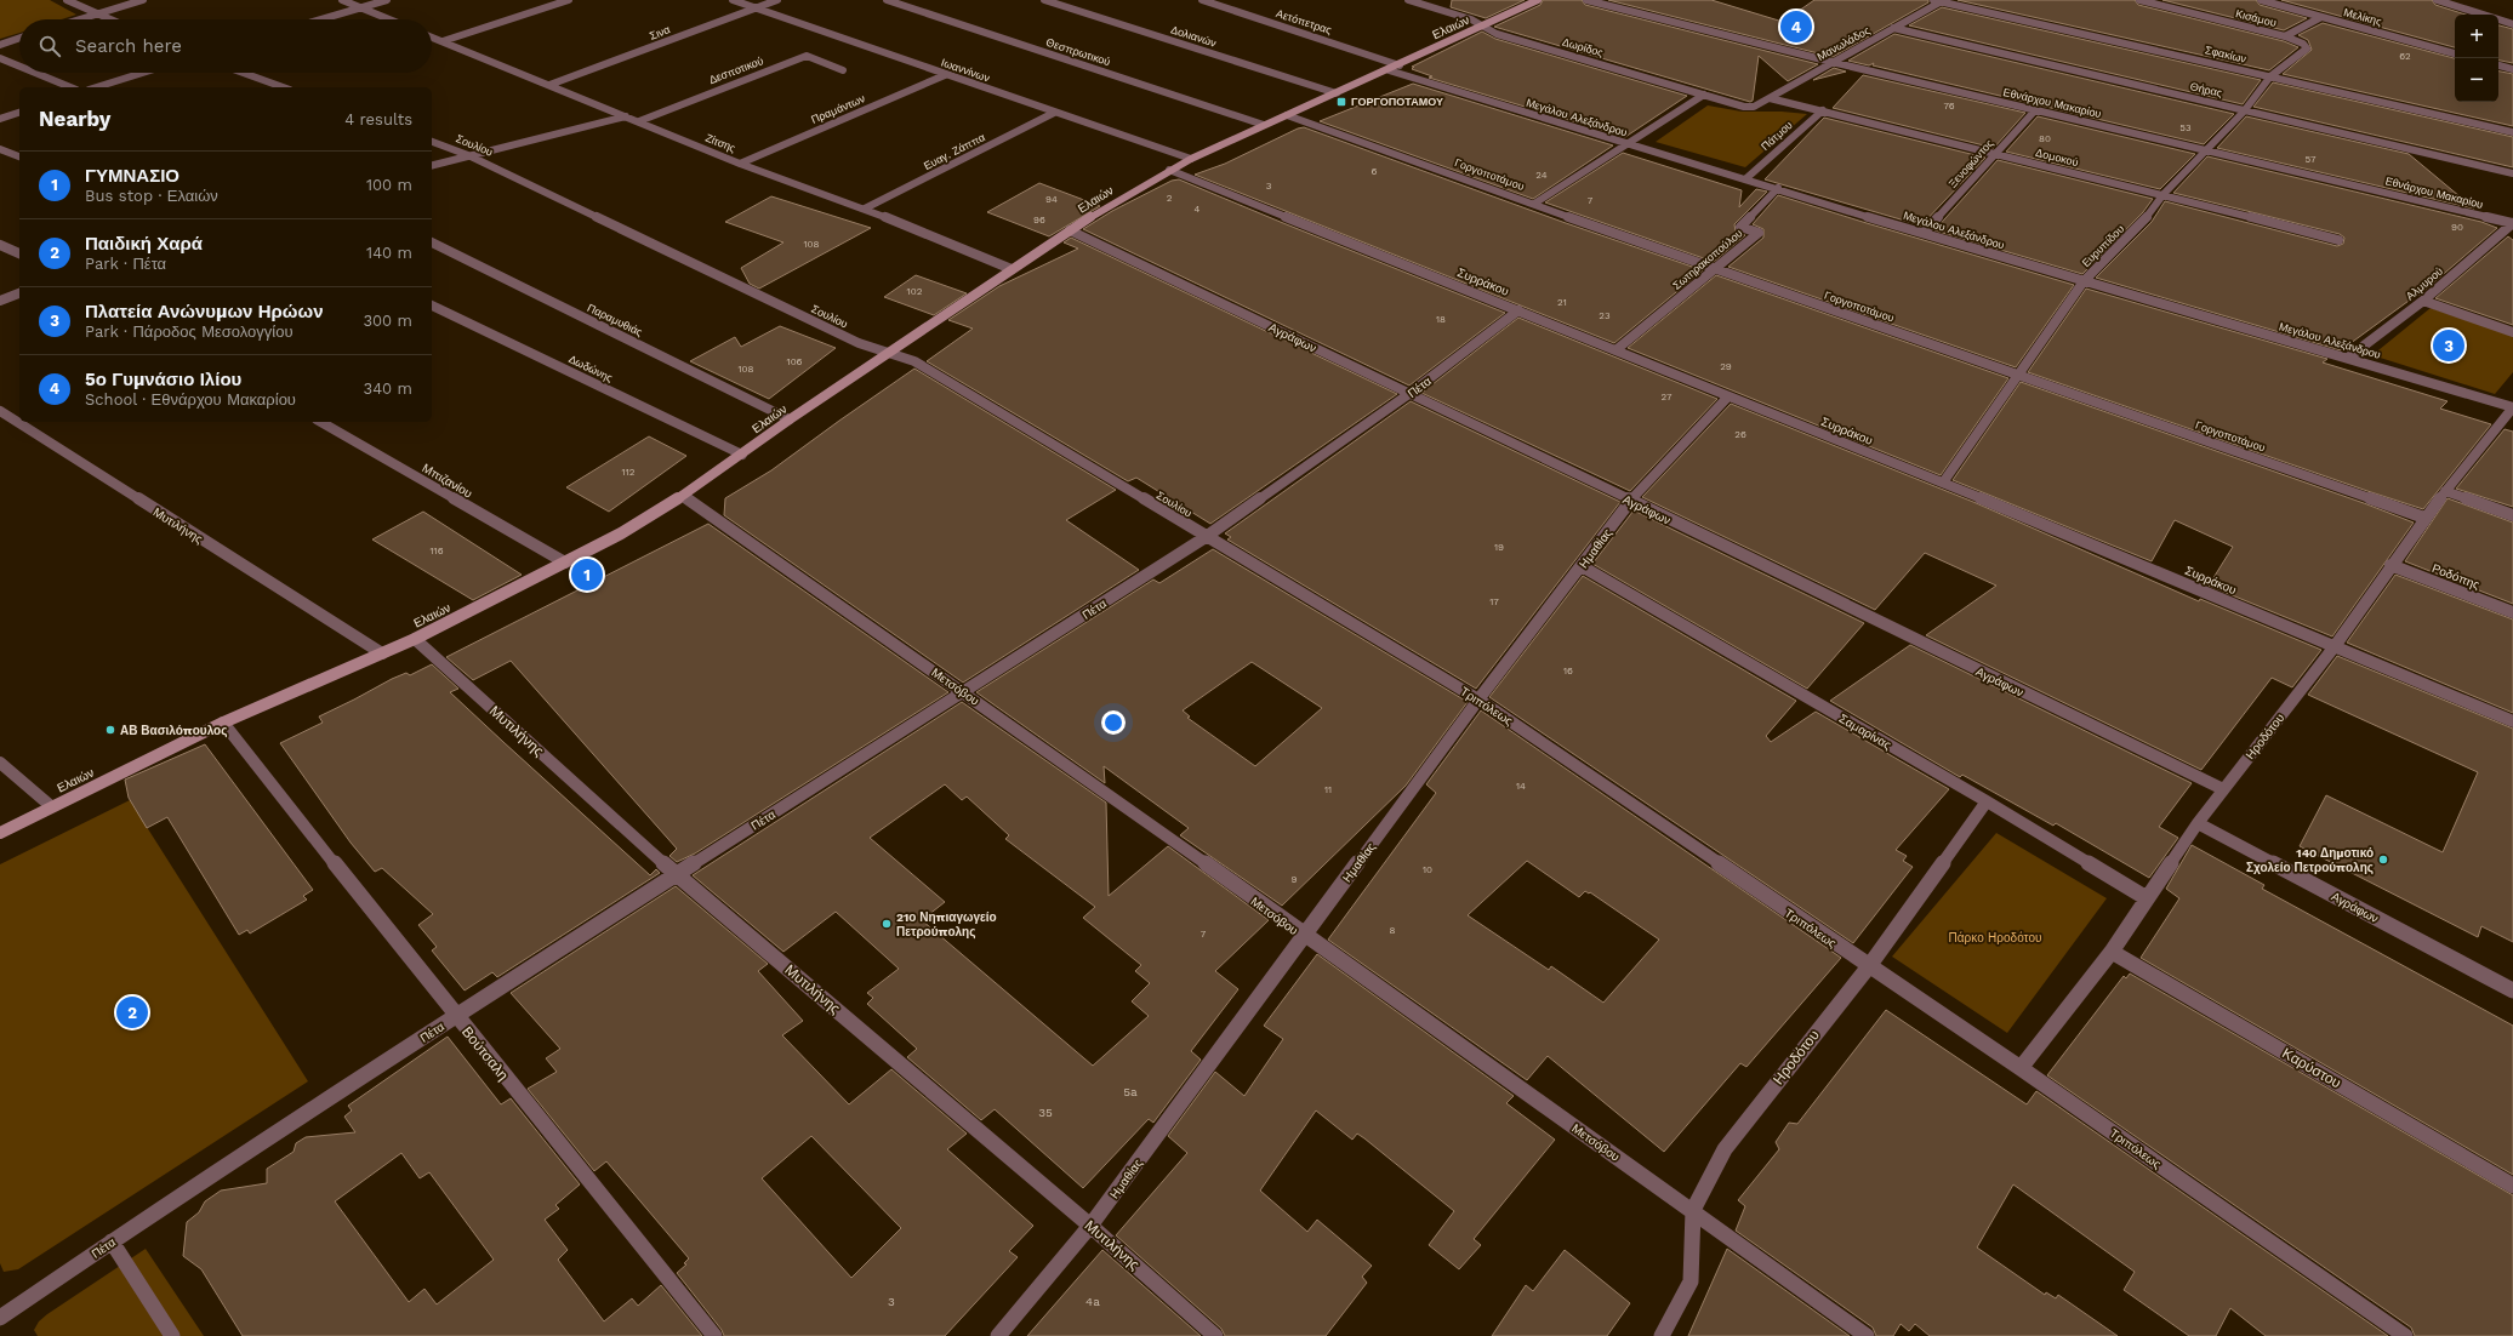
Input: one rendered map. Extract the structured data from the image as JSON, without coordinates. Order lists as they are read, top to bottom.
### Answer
{
  "streets": {
    "street": [
      "Μελίκης",
      "Κισάμου",
      "Αετόπετρας",
      "Ελαιών",
      "Σινα",
      "Δολιανών",
      "Μανωλάδος",
      "Δωρίδος",
      "Θεσπρωτικού",
      "Σφακίων",
      "Δεσποτικού",
      "Ιωαννίνων",
      "Θήρας",
      "Εθνάρχου Μακαρίου",
      "Πραμάντων",
      "Μεγάλου Αλεξάνδρου",
      "Πάτμου",
      "Ζίτσης",
      "Σουλίου",
      "Ευαγ. Ζάππα",
      "Δομοκού",
      "Ξενοφώντος",
      "Γοργοποτάμου",
      "Ευρυπίδου",
      "Σωτηρακοπούλου",
      "Συρράκου",
      "Αλμυρού",
      "Παραμυθιάς",
      "Αγράφων",
      "Δωδώνης",
      "Πέτα",
      "Μπιζανίου",
      "Μυτιλήνης",
      "Ημαθίας",
      "Ροδόπης",
      "Μετσόβου",
      "Τριπόλεως",
      "Σαμαρίνας",
      "Ηροδότου",
      "Βούτσαλη",
      "Καρύστου"
    ]
  },
  "crossings": [
    ["Κισάμου", "Ευρυπίδου"],
    ["Αετόπετρας", "Ελαιών"],
    ["Ελαιών", "Δολιανών"],
    ["Ελαιών", "Δωρίδος"],
    ["Ελαιών", "Θεσπρωτικού"],
    ["Ελαιών", "Ιωαννίνων"],
    ["Ελαιών", "Μεγάλου Αλεξάνδρου"],
    ["Ελαιών", "Ζίτσης"],
    ["Ελαιών", "Σουλίου"],
    ["Ελαιών", "Γοργοποτάμου"],
    ["Ελαιών", "Συρράκου"],
    ["Ελαιών", "Παραμυθιάς"],
    ["Ελαιών", "Αγράφων"],
    ["Ελαιών", "Δωδώνης"],
    ["Ελαιών", "Μπιζανίου"],
    ["Ελαιών", "Μυτιλήνης"],
    ["Ελαιών", "Μετσόβου"],
    ["Ελαιών", "Βούτσαλη"],
    ["Σινα", "Ιωαννίνων"],
    ["Σινα", "Ζίτσης"],
    ["Μανωλάδος", "Δωρίδος"],
    ["Μανωλάδος", "Σφακίων"],
    ["Μανωλάδος", "Θήρας"],
    ["Μανωλάδος", "Εθνάρχου Μακαρίου"],
    ["Μανωλάδος", "Δομοκού"],
    ["Σφακίων", "Ευρυπίδου"],
    ["Δεσποτικού", "Ζίτσης"],
    ["Ιωαννίνων", "Πραμάντων"],
    ["Ιωαννίνων", "Ευαγ. Ζάππα"],
    ["Θήρας", "Ευρυπίδου"],
    ["Εθνάρχου Μακαρίου", "Ξενοφώντος"],
    ["Εθνάρχου Μακαρίου", "Ευρυπίδου"],
    ["Εθνάρχου Μακαρίου", "Αλμυρού"],
    ["Πραμάντων", "Ζίτσης"],
    ["Μεγάλου Αλεξάνδρου", "Πάτμου"],
    ["Μεγάλου Αλεξάνδρου", "Ξενοφώντος"],
    ["Μεγάλου Αλεξάνδρου", "Ευρυπίδου"],
    ["Μεγάλου Αλεξάνδρου", "Σωτηρακοπούλου"],
    ["Μεγάλου Αλεξάνδρου", "Αλμυρού"],
    ["Μεγάλου Αλεξάνδρου", "Ηροδότου"],
    ["Πάτμου", "Δομοκού"],
    ["Ζίτσης", "Ευαγ. Ζάππα"],
    ["Σουλίου", "Πέτα"],
    ["Σουλίου", "Τριπόλεως"],
    ["Δομοκού", "Ξενοφώντος"],
    ["Δομοκού", "Ευρυπίδου"],
    ["Γοργοποτάμου", "Ευρυπίδου"],
    ["Γοργοποτάμου", "Σωτηρακοπούλου"],
    ["Γοργοποτάμου", "Ηροδότου"],
    ["Ευρυπίδου", "Συρράκου"],
    ["Σωτηρακοπούλου", "Συρράκου"],
    ["Συρράκου", "Πέτα"],
    ["Συρράκου", "Ημαθίας"],
    ["Συρράκου", "Ηροδότου"],
    ["Αγράφων", "Πέτα"],
    ["Αγράφων", "Ημαθίας"],
    ["Αγράφων", "Ηροδότου"],
    ["Πέτα", "Μυτιλήνης"],
    ["Πέτα", "Μετσόβου"],
    ["Πέτα", "Τριπόλεως"],
    ["Πέτα", "Βούτσαλη"],
    ["Μυτιλήνης", "Ημαθίας"],
    ["Ημαθίας", "Μετσόβου"],
    ["Ημαθίας", "Τριπόλεως"],
    ["Ημαθίας", "Σαμαρίνας"],
    ["Ροδόπης", "Ηροδότου"],
    ["Μετσόβου", "Ηροδότου"],
    ["Τριπόλεως", "Ηροδότου"],
    ["Σαμαρίνας", "Ηροδότου"],
    ["Ηροδότου", "Καρύστου"]
  ],
  "parks": ["Πάρκο Ηροδότου"],
  "places": {
    "transit": ["ΓΟΡΓΟΠΟΤΑΜΟΥ"],
    "other": ["ΑΒ Βασιλόπουλος", "14ο Δημοτικό Σχολείο Πετρούπολης", "21ο Νηπιαγωγείο Πετρούπολης"]
  },
  "house_numbers": [
    "62",
    "76",
    "53",
    "80",
    "57",
    "6",
    "24",
    "3",
    "2",
    "94",
    "7",
    "4",
    "96",
    "90",
    "108",
    "102",
    "21",
    "23",
    "18",
    "106",
    "29",
    "108",
    "27",
    "26",
    "112",
    "19",
    "116",
    "17",
    "16",
    "14",
    "11",
    "10",
    "9",
    "8",
    "7",
    "5a",
    "35",
    "3",
    "4a"
  ],
  "page": {
    "pins": [
      "4",
      "3",
      "1",
      "2"
    ],
    "map_buttons": ["+", "−"],
    "search": "Search here",
    "heading": ["Nearby", "4 results"],
    "list": [
      {
        "mark": "1",
        "name": "ΓΥΜΝΑΣΙΟ",
        "note": "Bus stop · Ελαιών",
        "value": "100 m"
      },
      {
        "mark": "2",
        "name": "Παιδική Χαρά",
        "note": "Park · Πέτα",
        "value": "140 m"
      },
      {
        "mark": "3",
        "name": "Πλατεία Ανώνυμων Ηρώων",
        "note": "Park · Πάροδος Μεσολογγίου",
        "value": "300 m"
      },
      {
        "mark": "4",
        "name": "5ο Γυμνάσιο Ιλίου",
        "note": "School · Εθνάρχου Μακαρίου",
        "value": "340 m"
      }
    ]
  }
}
